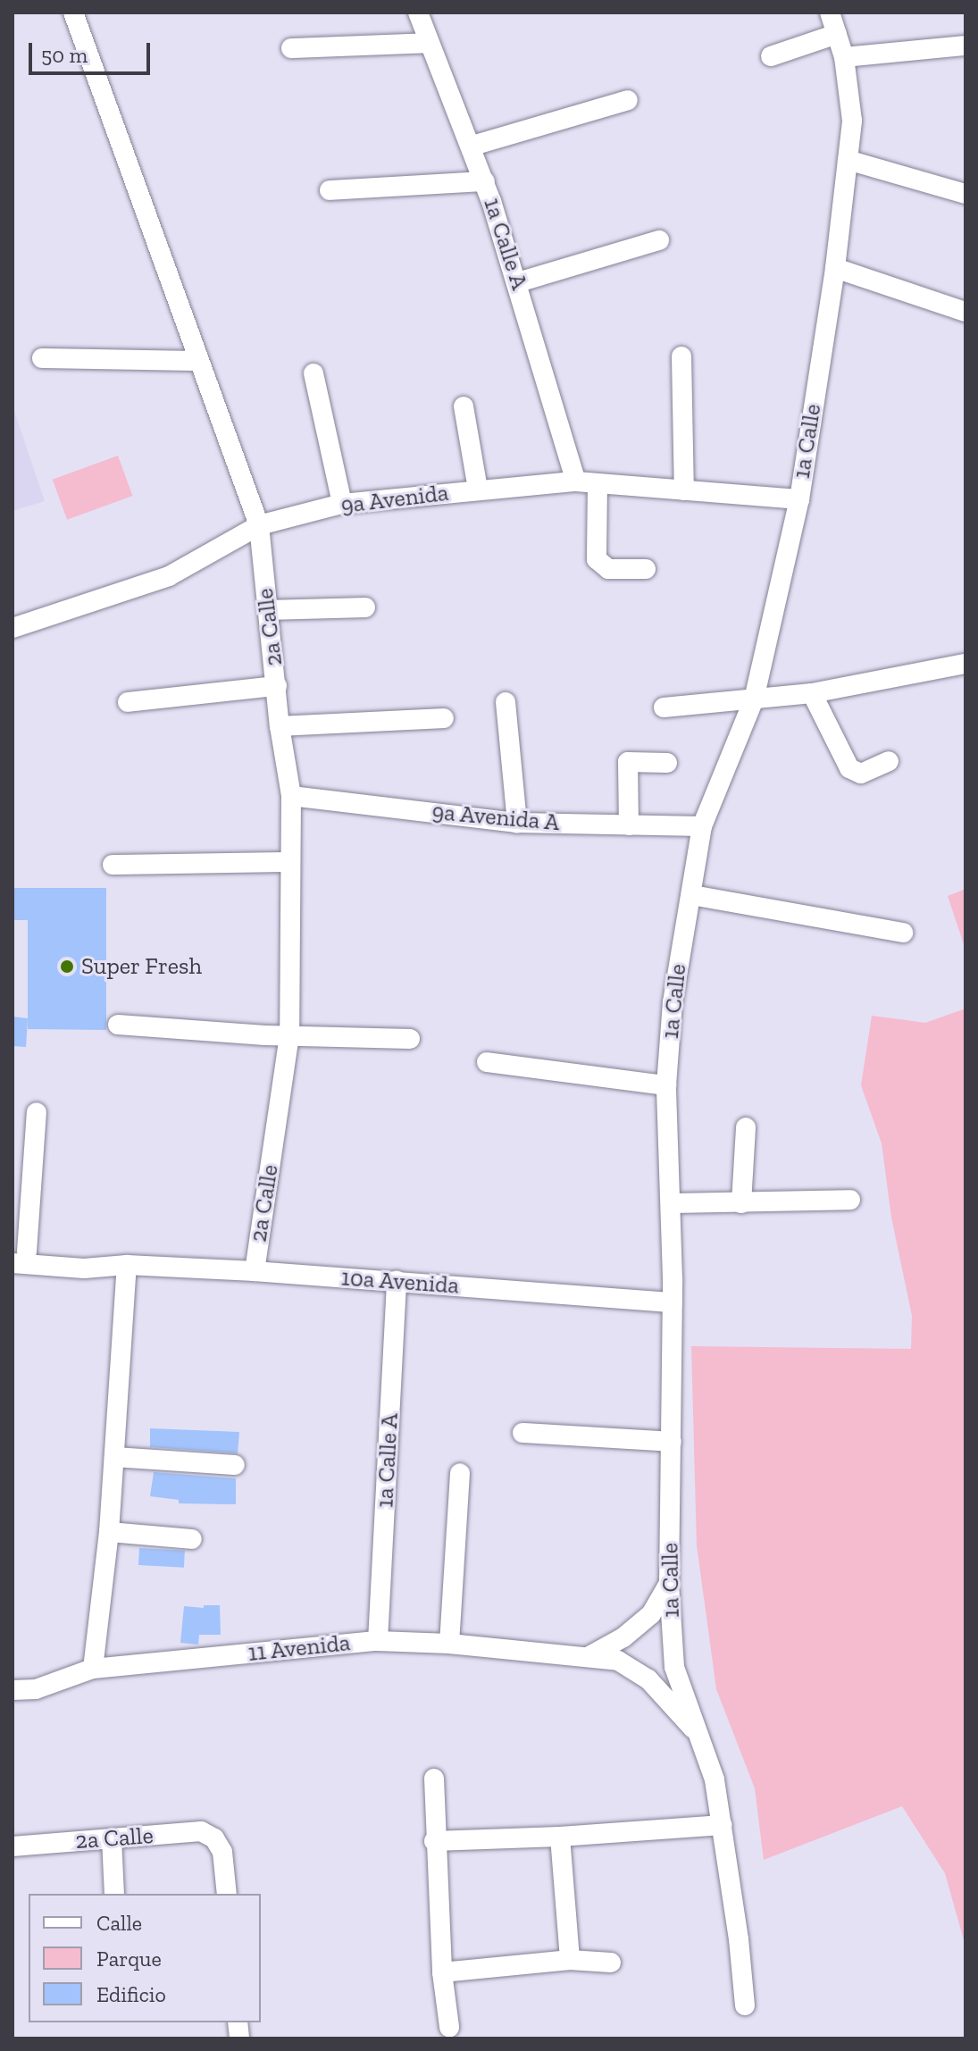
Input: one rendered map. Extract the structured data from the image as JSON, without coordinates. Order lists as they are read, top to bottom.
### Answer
{
  "streets": {
    "street": [
      "1a Calle A",
      "1a Calle",
      "9a Avenida",
      "2a Calle",
      "9a Avenida A",
      "10a Avenida",
      "11 Avenida"
    ]
  },
  "crossings": [
    ["1a Calle A", "9a Avenida"],
    ["1a Calle A", "10a Avenida"],
    ["1a Calle A", "11 Avenida"],
    ["1a Calle", "9a Avenida"],
    ["1a Calle", "9a Avenida A"],
    ["1a Calle", "10a Avenida"],
    ["1a Calle", "11 Avenida"],
    ["9a Avenida", "2a Calle"],
    ["2a Calle", "9a Avenida A"],
    ["2a Calle", "10a Avenida"]
  ],
  "places": ["Super Fresh"],
  "legend": ["Calle", "Parque", "Edificio"],
  "scale_bar": "50 m"
}
